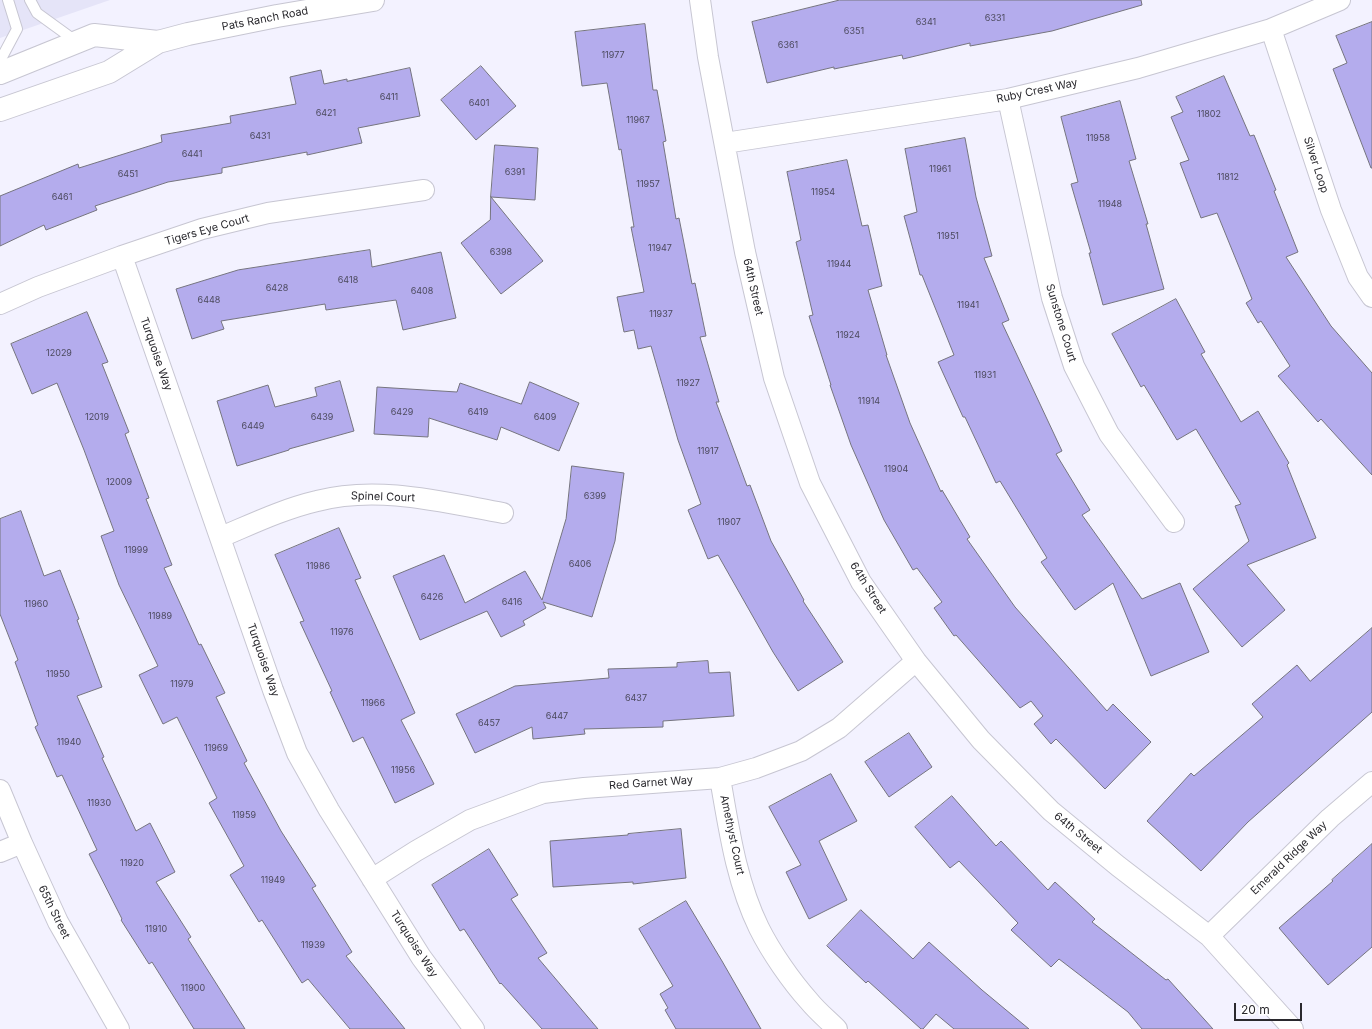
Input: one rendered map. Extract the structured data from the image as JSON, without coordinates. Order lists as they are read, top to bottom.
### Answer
{
  "streets": {
    "street": [
      "Pats Ranch Road",
      "Ruby Crest Way",
      "Silver Loop",
      "Tigers Eye Court",
      "64th Street",
      "Sunstone Court",
      "Turquoise Way",
      "Spinel Court",
      "Red Garnet Way",
      "Amethyst Court",
      "Emerald Ridge Way",
      "65th Street"
    ]
  },
  "crossings": [
    ["Ruby Crest Way", "Silver Loop"],
    ["Ruby Crest Way", "64th Street"],
    ["Ruby Crest Way", "Sunstone Court"],
    ["Tigers Eye Court", "Turquoise Way"],
    ["64th Street", "Red Garnet Way"],
    ["64th Street", "Emerald Ridge Way"],
    ["Turquoise Way", "Spinel Court"],
    ["Turquoise Way", "Red Garnet Way"],
    ["Red Garnet Way", "Amethyst Court"]
  ],
  "house_numbers": [
    "6331",
    "6341",
    "6351",
    "6361",
    "11977",
    "6411",
    "6401",
    "6421",
    "11802",
    "11967",
    "6431",
    "11958",
    "6441",
    "11961",
    "6391",
    "6451",
    "11812",
    "11957",
    "11954",
    "6461",
    "11948",
    "11951",
    "11947",
    "6398",
    "11944",
    "6418",
    "6428",
    "6408",
    "6448",
    "11941",
    "11937",
    "11924",
    "12029",
    "11931",
    "11927",
    "11914",
    "6429",
    "6419",
    "12019",
    "6439",
    "6409",
    "6449",
    "11917",
    "11904",
    "12009",
    "6399",
    "11907",
    "11999",
    "6406",
    "11986",
    "6426",
    "6416",
    "11960",
    "11989",
    "11976",
    "11950",
    "11979",
    "6437",
    "11966",
    "6447",
    "6457",
    "11940",
    "11969",
    "11956",
    "11930",
    "11959",
    "11920",
    "11949",
    "11910",
    "11939",
    "11900"
  ],
  "scale_bar": "20 m"
}
